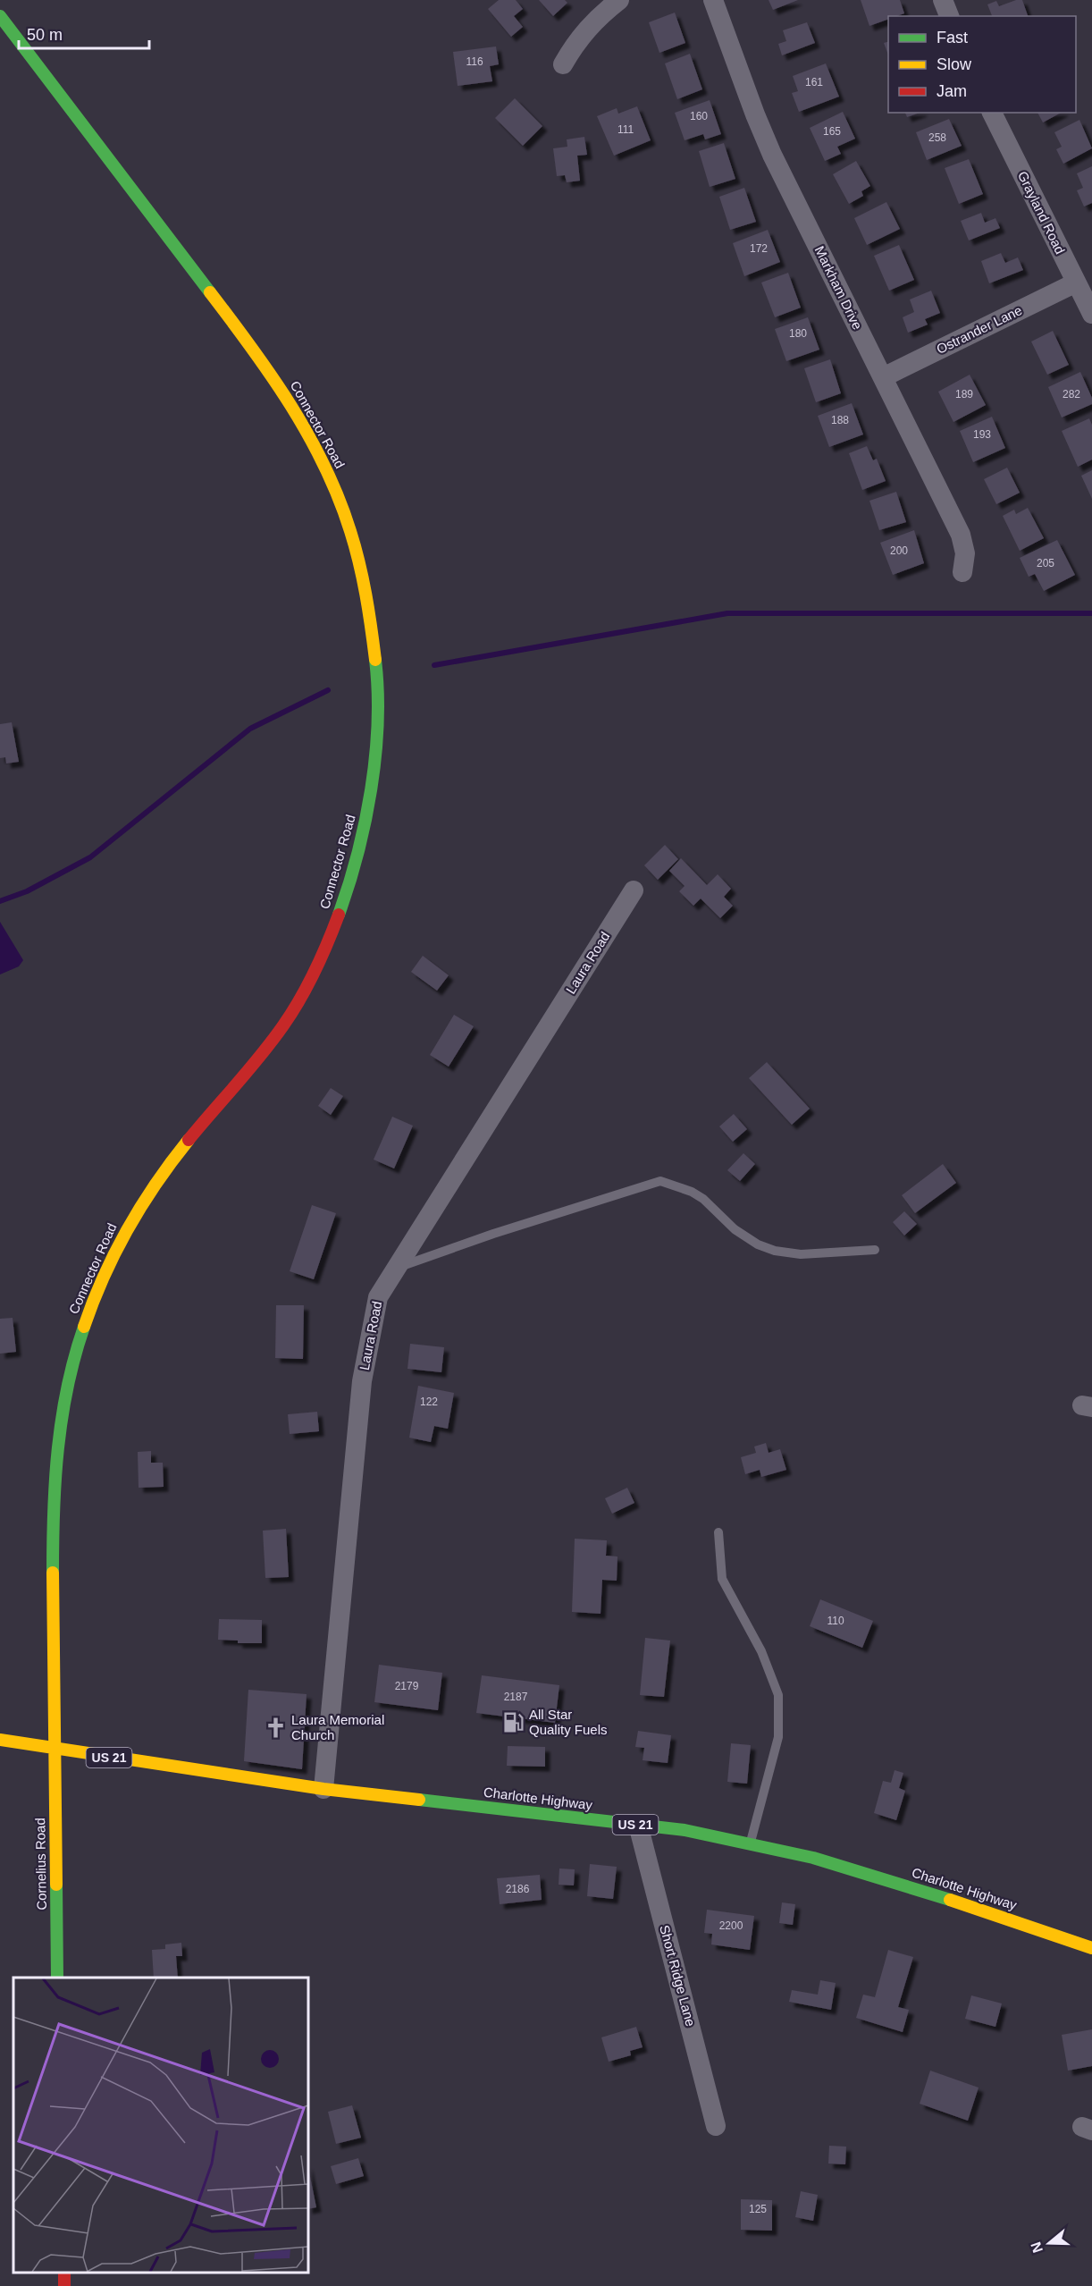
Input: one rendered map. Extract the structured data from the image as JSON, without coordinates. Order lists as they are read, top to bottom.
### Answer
{
  "streets": {
    "street": [
      "Grayland Road",
      "Markham Drive",
      "Ostrander Lane",
      "Connector Road",
      "Laura Road",
      "US 21",
      "Charlotte Highway",
      "Cornelius Road",
      "Short Ridge Lane"
    ]
  },
  "crossings": [
    ["Grayland Road", "Ostrander Lane"],
    ["Markham Drive", "Ostrander Lane"],
    ["Connector Road", "Charlotte Highway"],
    ["Connector Road", "Cornelius Road"],
    ["Laura Road", "Charlotte Highway"],
    ["Charlotte Highway", "Cornelius Road"],
    ["Charlotte Highway", "Short Ridge Lane"]
  ],
  "places": {
    "fuel station": ["All Star Quality Fuels"],
    "church": ["Laura Memorial Church"]
  },
  "house_numbers": [
    "116",
    "161",
    "160",
    "111",
    "165",
    "258",
    "172",
    "180",
    "189",
    "282",
    "188",
    "193",
    "200",
    "205",
    "122",
    "110",
    "2179",
    "2187",
    "2186",
    "2200",
    "125"
  ],
  "legend": ["Fast", "Slow", "Jam"],
  "scale_bar": "50 m",
  "north": "left"
}
